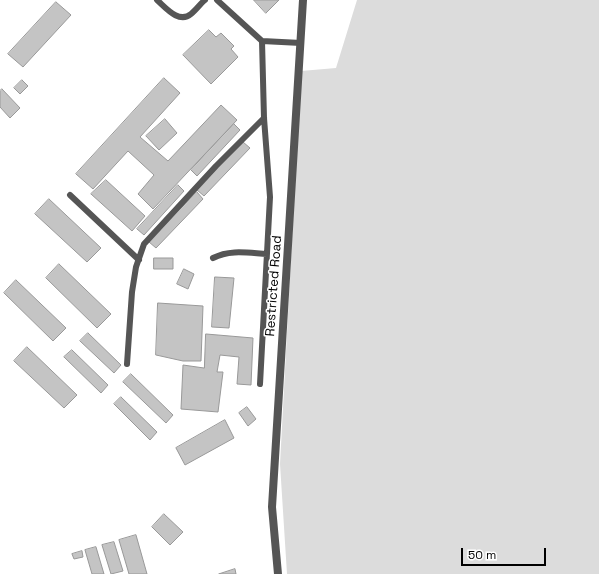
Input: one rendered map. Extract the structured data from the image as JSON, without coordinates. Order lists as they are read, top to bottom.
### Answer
{
  "streets": {
    "street": ["Restricted Road"]
  },
  "scale_bar": "50 m"
}
